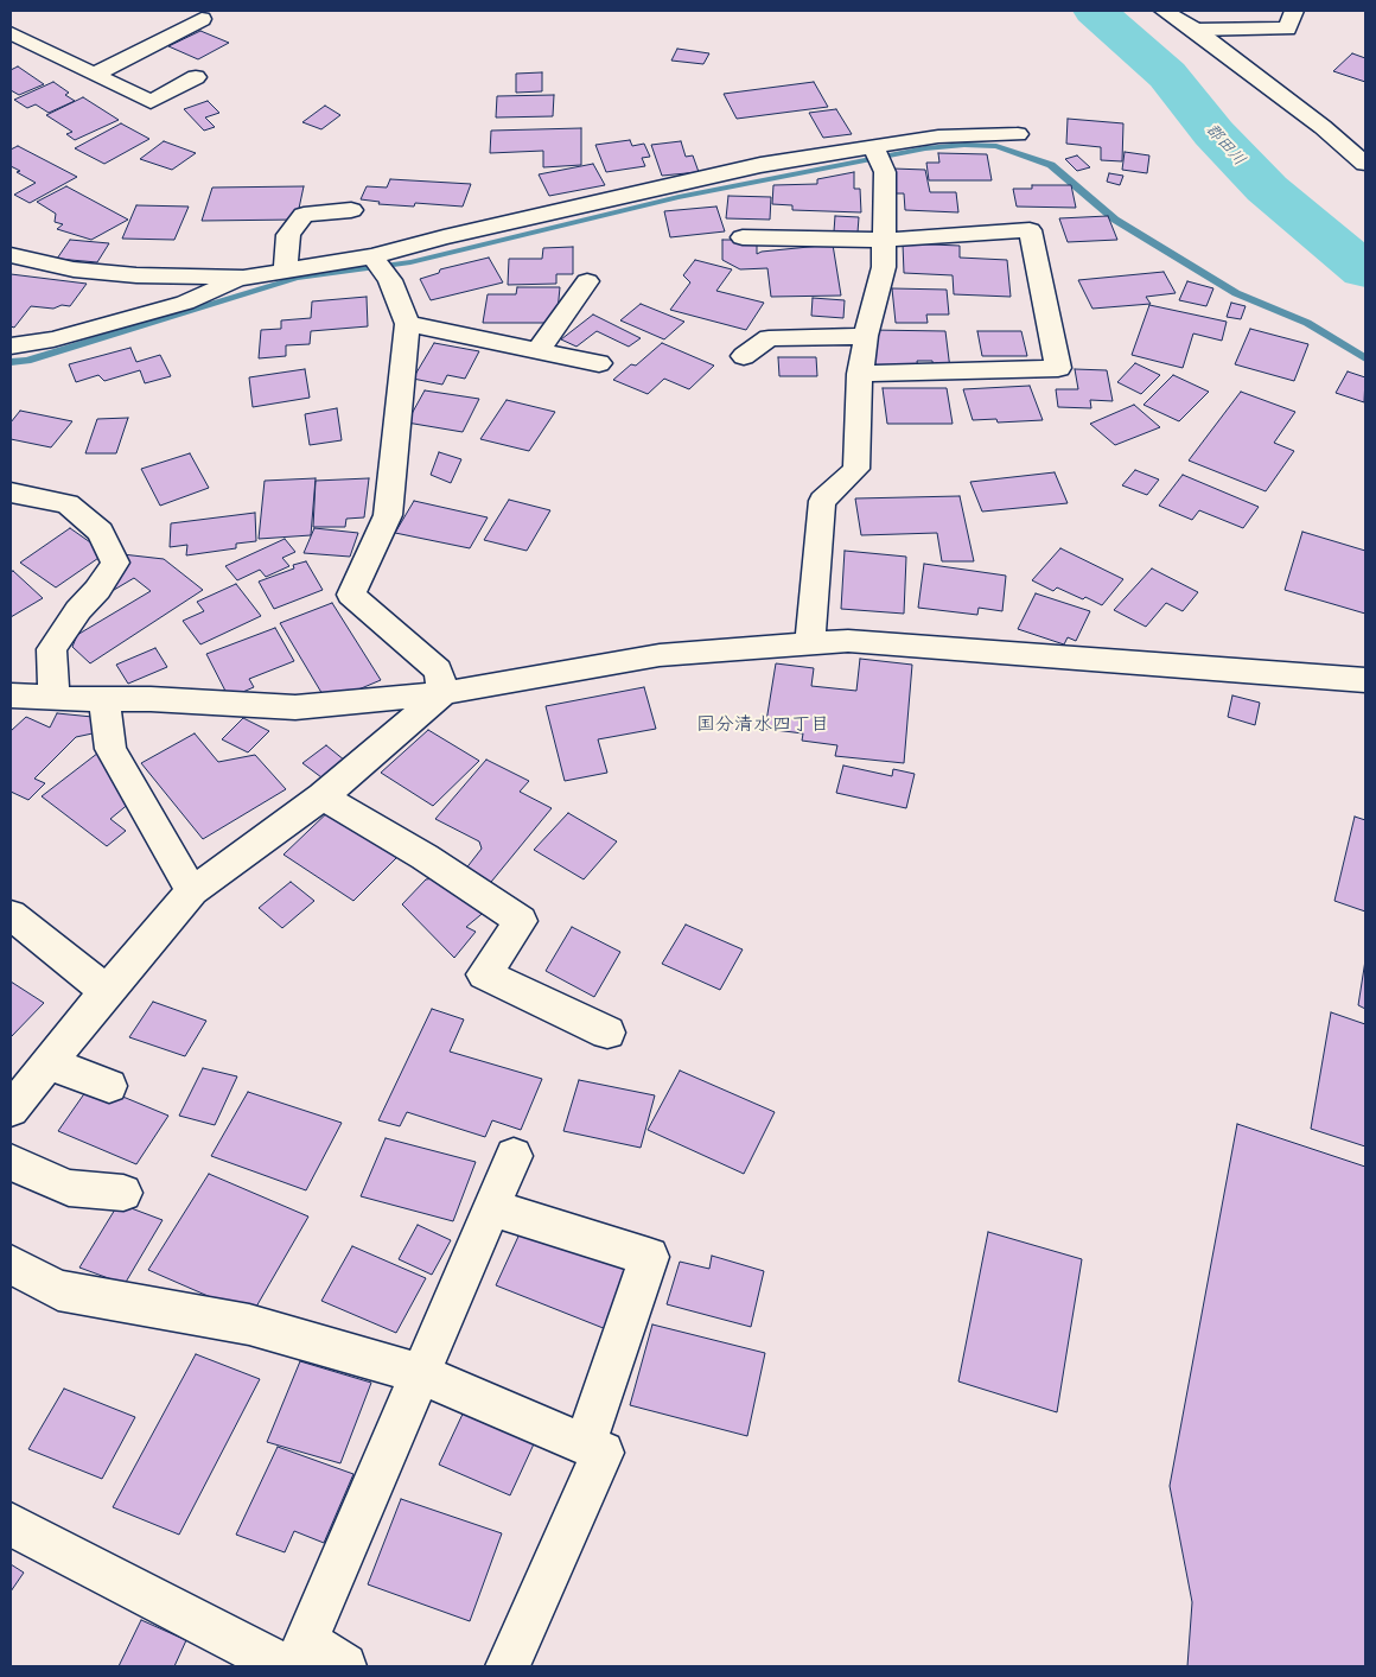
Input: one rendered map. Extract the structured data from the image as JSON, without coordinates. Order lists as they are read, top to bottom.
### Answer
{
  "districts": ["国分清水四丁目"],
  "water": ["郡田川"]
}
